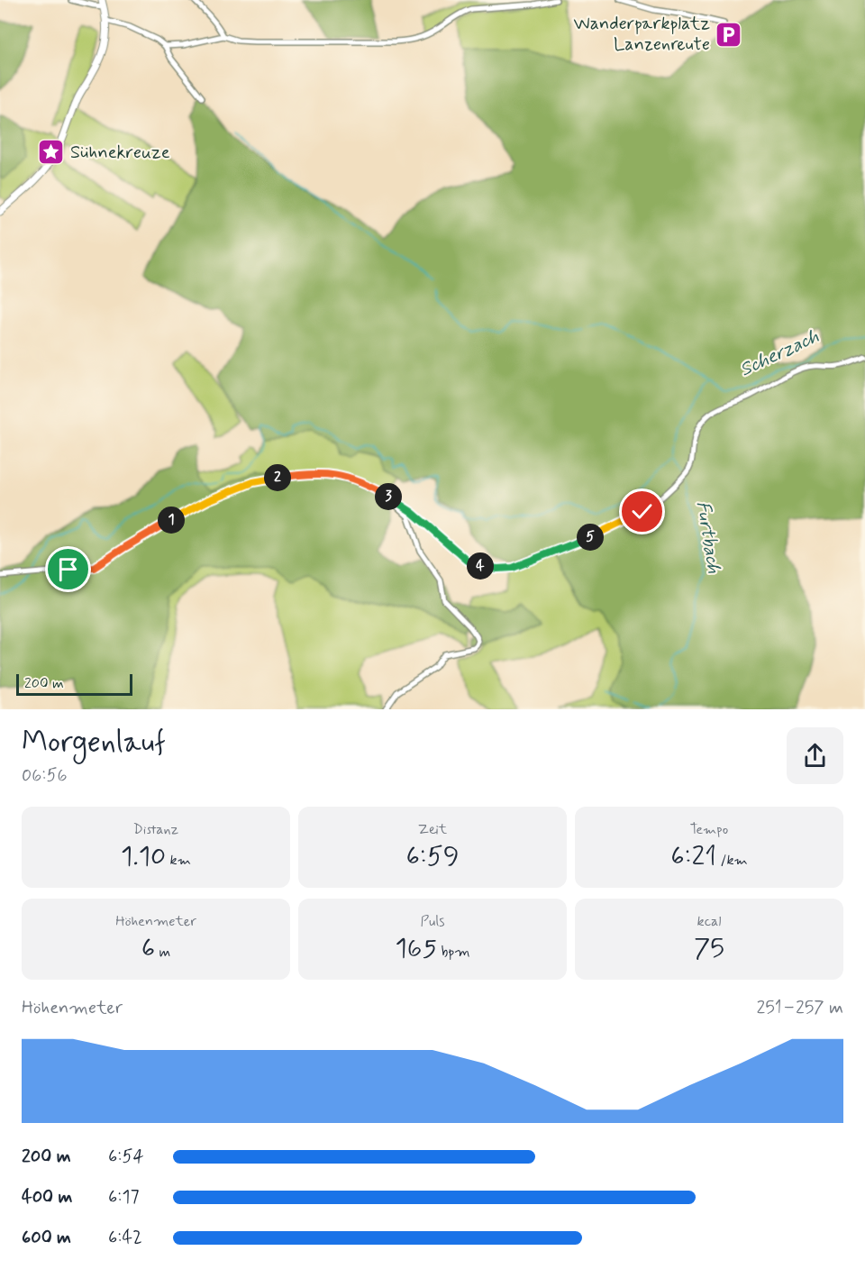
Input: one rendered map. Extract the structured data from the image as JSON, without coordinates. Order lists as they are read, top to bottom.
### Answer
{
  "water": ["Scherzach", "Furtbach"],
  "places": {
    "parking": ["Wanderparkplatz Lanzenreute"],
    "place": ["Sühnekreuze"]
  },
  "scale_bar": "200 m",
  "page": {
    "pins": [
      "2",
      "3",
      "1",
      "5",
      "4"
    ],
    "scale": "200 m",
    "heading": ["Morgenlauf", "06:56"],
    "stats": [
      ["Distanz", "1.10 km"],
      ["Zeit", "6:59"],
      ["Tempo", "6:21 /km"],
      ["Höhenmeter", "6 m"],
      ["Puls", "165 bpm"],
      ["kcal", "75"]
    ],
    "chart": ["Höhenmeter", "251–257 m"],
    "list": [
      {
        "name": "200 m",
        "note": "6:54"
      },
      {
        "name": "400 m",
        "note": "6:17"
      },
      {
        "name": "600 m",
        "note": "6:42"
      }
    ]
  }
}
